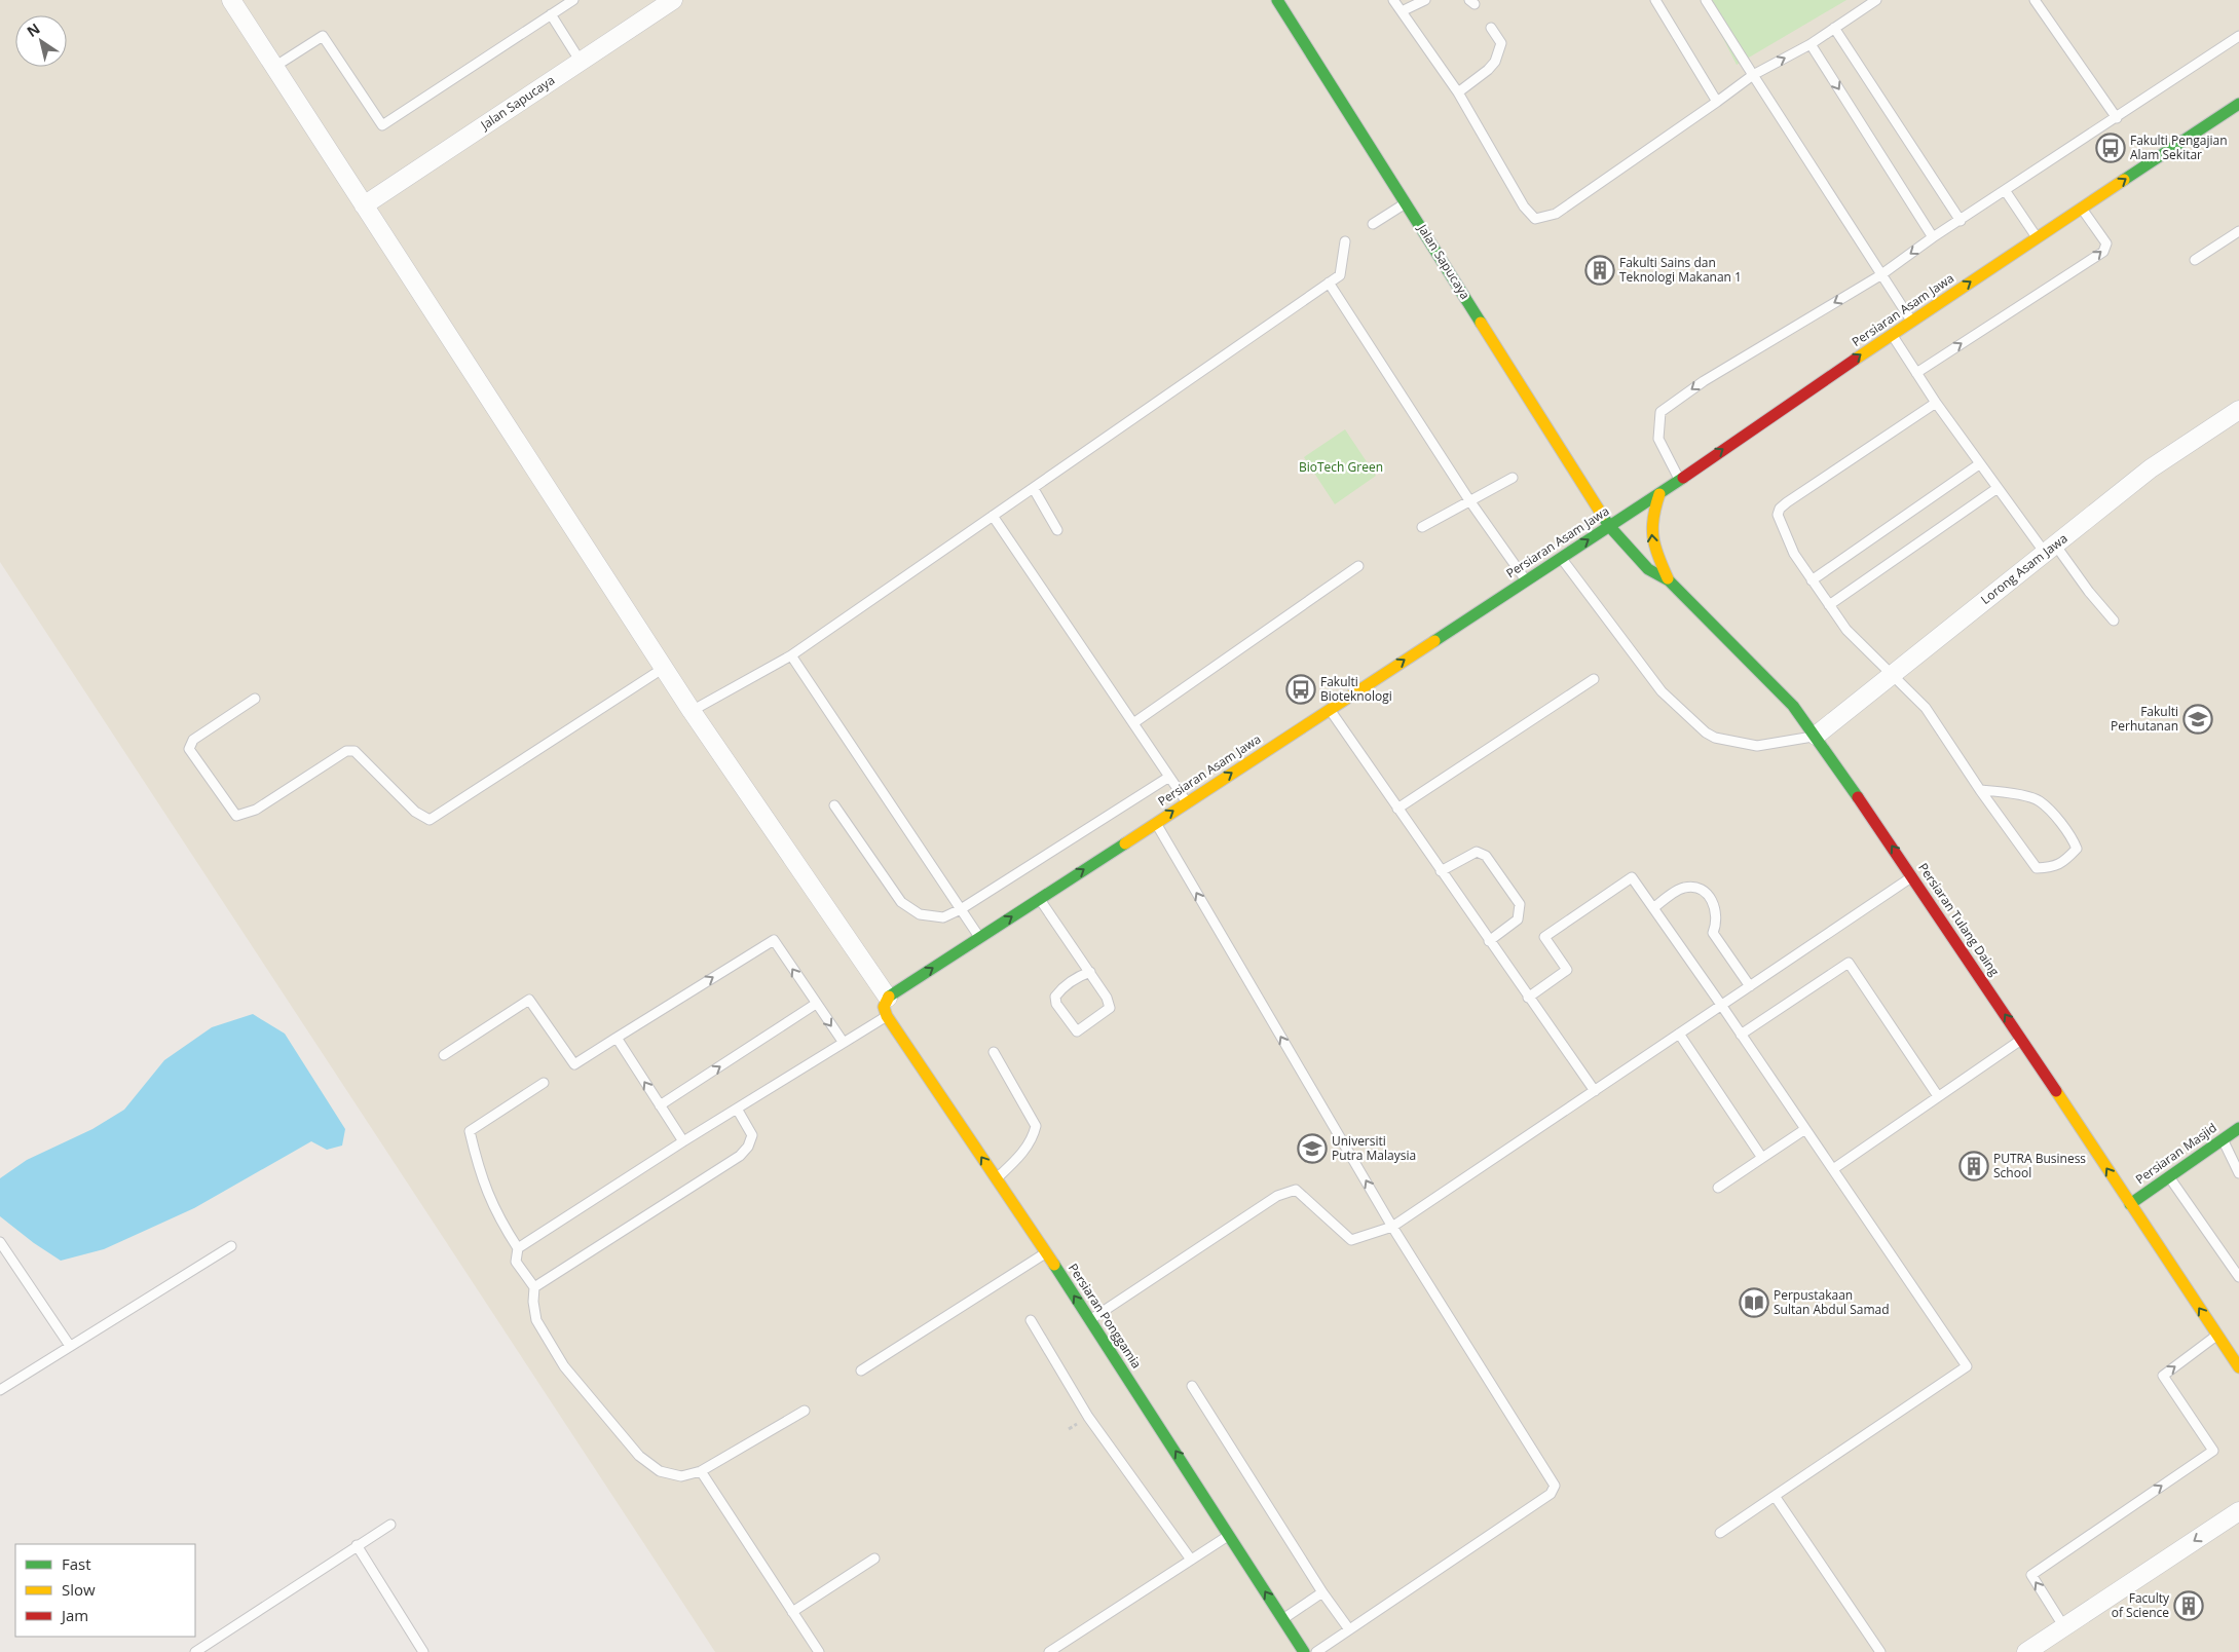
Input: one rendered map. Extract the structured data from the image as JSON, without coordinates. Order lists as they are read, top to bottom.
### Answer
{
  "streets": {
    "street": [
      "Jalan Sapucaya",
      "Persiaran Asam Jawa",
      "Lorong Asam Jawa",
      "Persiaran Tulang Daing",
      "Persiaran Masjid",
      "Persiaran Ponggamia"
    ]
  },
  "crossings": [
    ["Jalan Sapucaya", "Persiaran Asam Jawa"],
    ["Jalan Sapucaya", "Persiaran Tulang Daing"],
    ["Persiaran Asam Jawa", "Persiaran Tulang Daing"],
    ["Lorong Asam Jawa", "Persiaran Tulang Daing"],
    ["Persiaran Tulang Daing", "Persiaran Masjid"]
  ],
  "one_way": ["Persiaran Asam Jawa", "Persiaran Tulang Daing", "Persiaran Ponggamia"],
  "parks": ["BioTech Green"],
  "places": {
    "bus stop": ["Fakulti Pengajian Alam Sekitar", "Fakulti Bioteknologi"],
    "building": ["Fakulti Sains dan Teknologi Makanan 1", "PUTRA Business School", "Faculty of Science"],
    "school or university": ["Fakulti Perhutanan", "Universiti Putra Malaysia"],
    "library": ["Perpustakaan Sultan Abdul Samad"]
  },
  "legend": ["Fast", "Slow", "Jam"],
  "north": "top left"
}
